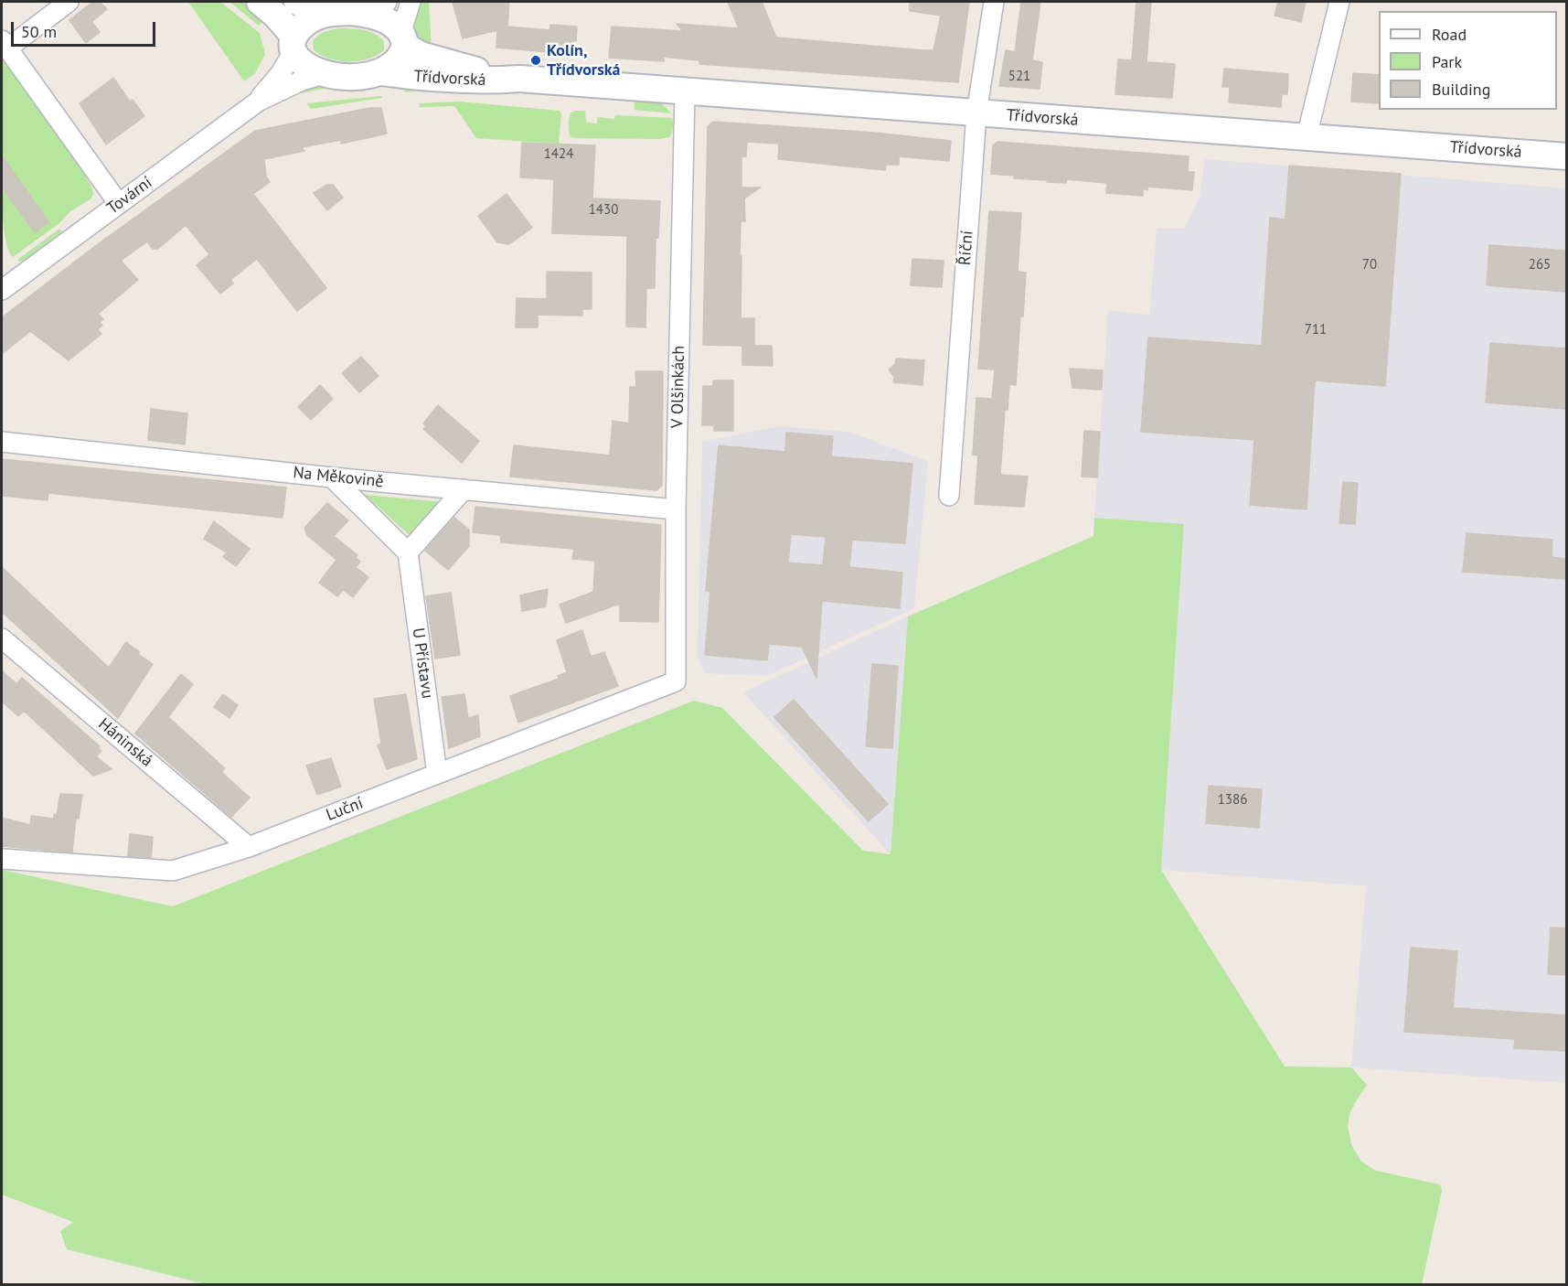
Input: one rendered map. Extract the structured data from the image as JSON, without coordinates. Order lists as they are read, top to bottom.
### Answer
{
  "streets": {
    "main road": ["Třídvorská"],
    "street": [
      "Tovární",
      "Říční",
      "V Olšinkách",
      "Na Měkovině",
      "U Přístavu",
      "Háninská",
      "Luční"
    ]
  },
  "crossings": [
    ["Třídvorská", "Tovární"],
    ["Třídvorská", "Říční"],
    ["Třídvorská", "V Olšinkách"],
    ["V Olšinkách", "Na Měkovině"],
    ["V Olšinkách", "Luční"],
    ["U Přístavu", "Luční"],
    ["Háninská", "Luční"]
  ],
  "places": ["Kolín, Třídvorská"],
  "house_numbers": [
    "521",
    "1424",
    "1430",
    "70",
    "265",
    "711",
    "1386"
  ],
  "legend": ["Road", "Park", "Building"],
  "scale_bar": "50 m"
}
